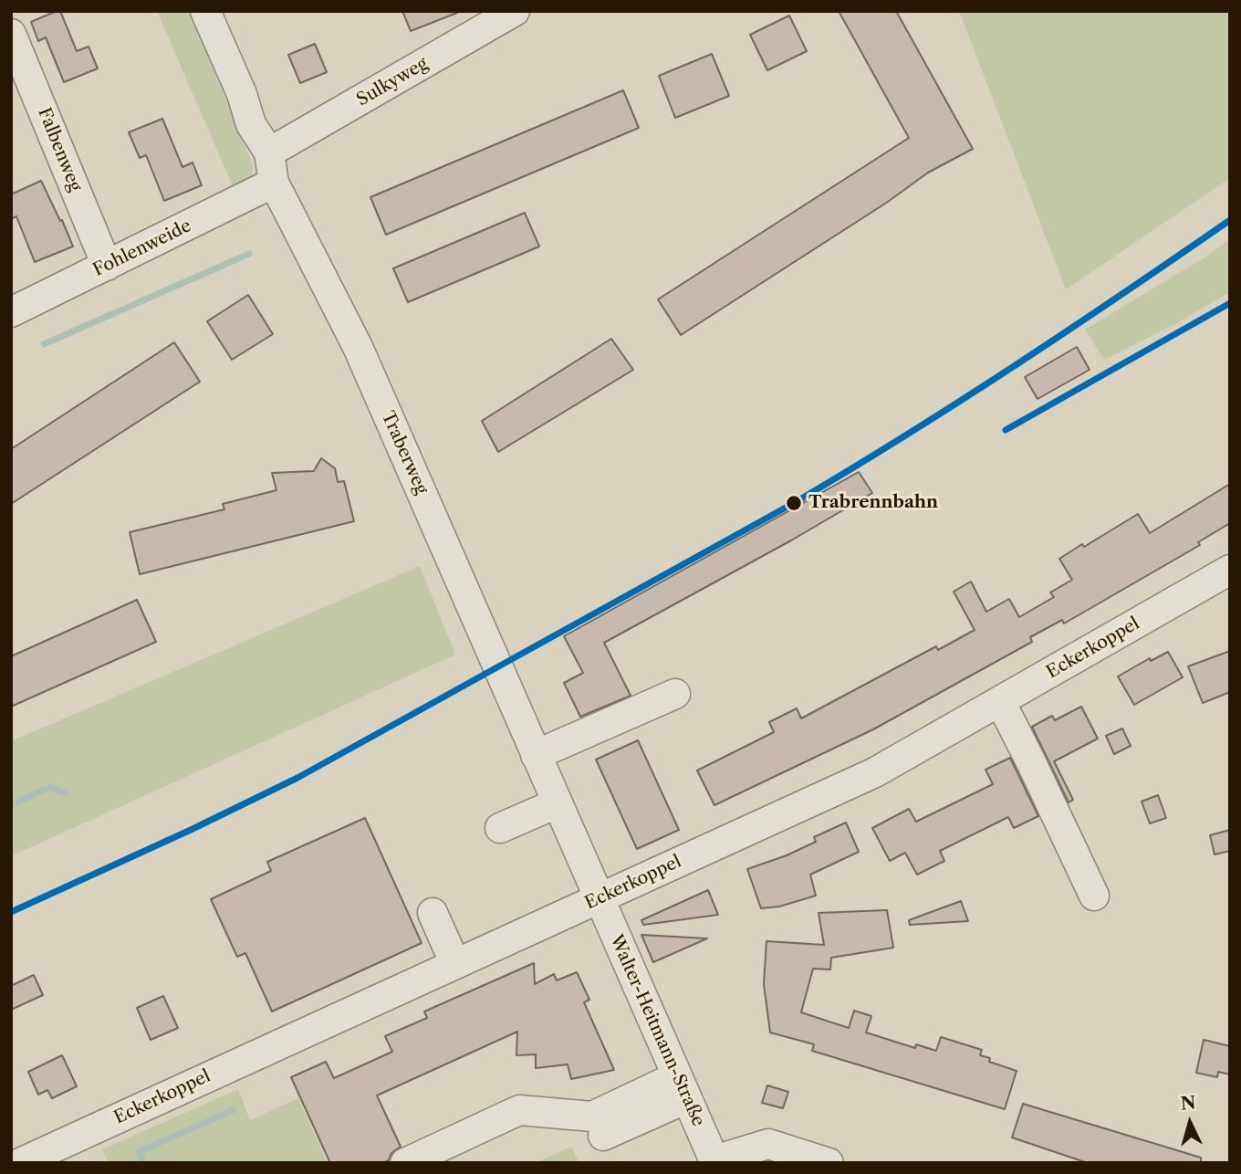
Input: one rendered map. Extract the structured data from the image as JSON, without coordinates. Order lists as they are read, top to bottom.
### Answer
{
  "streets": {
    "street": [
      "Sulkyweg",
      "Falbenweg",
      "Fohlenweide",
      "Traberweg",
      "Eckerkoppel",
      "Walter-Heitmann-Straße"
    ]
  },
  "crossings": [
    ["Sulkyweg", "Traberweg"],
    ["Falbenweg", "Fohlenweide"],
    ["Fohlenweide", "Traberweg"],
    ["Traberweg", "Eckerkoppel"],
    ["Traberweg", "Walter-Heitmann-Straße"],
    ["Eckerkoppel", "Walter-Heitmann-Straße"]
  ],
  "places": ["Trabrennbahn"],
  "north": "top"
}
